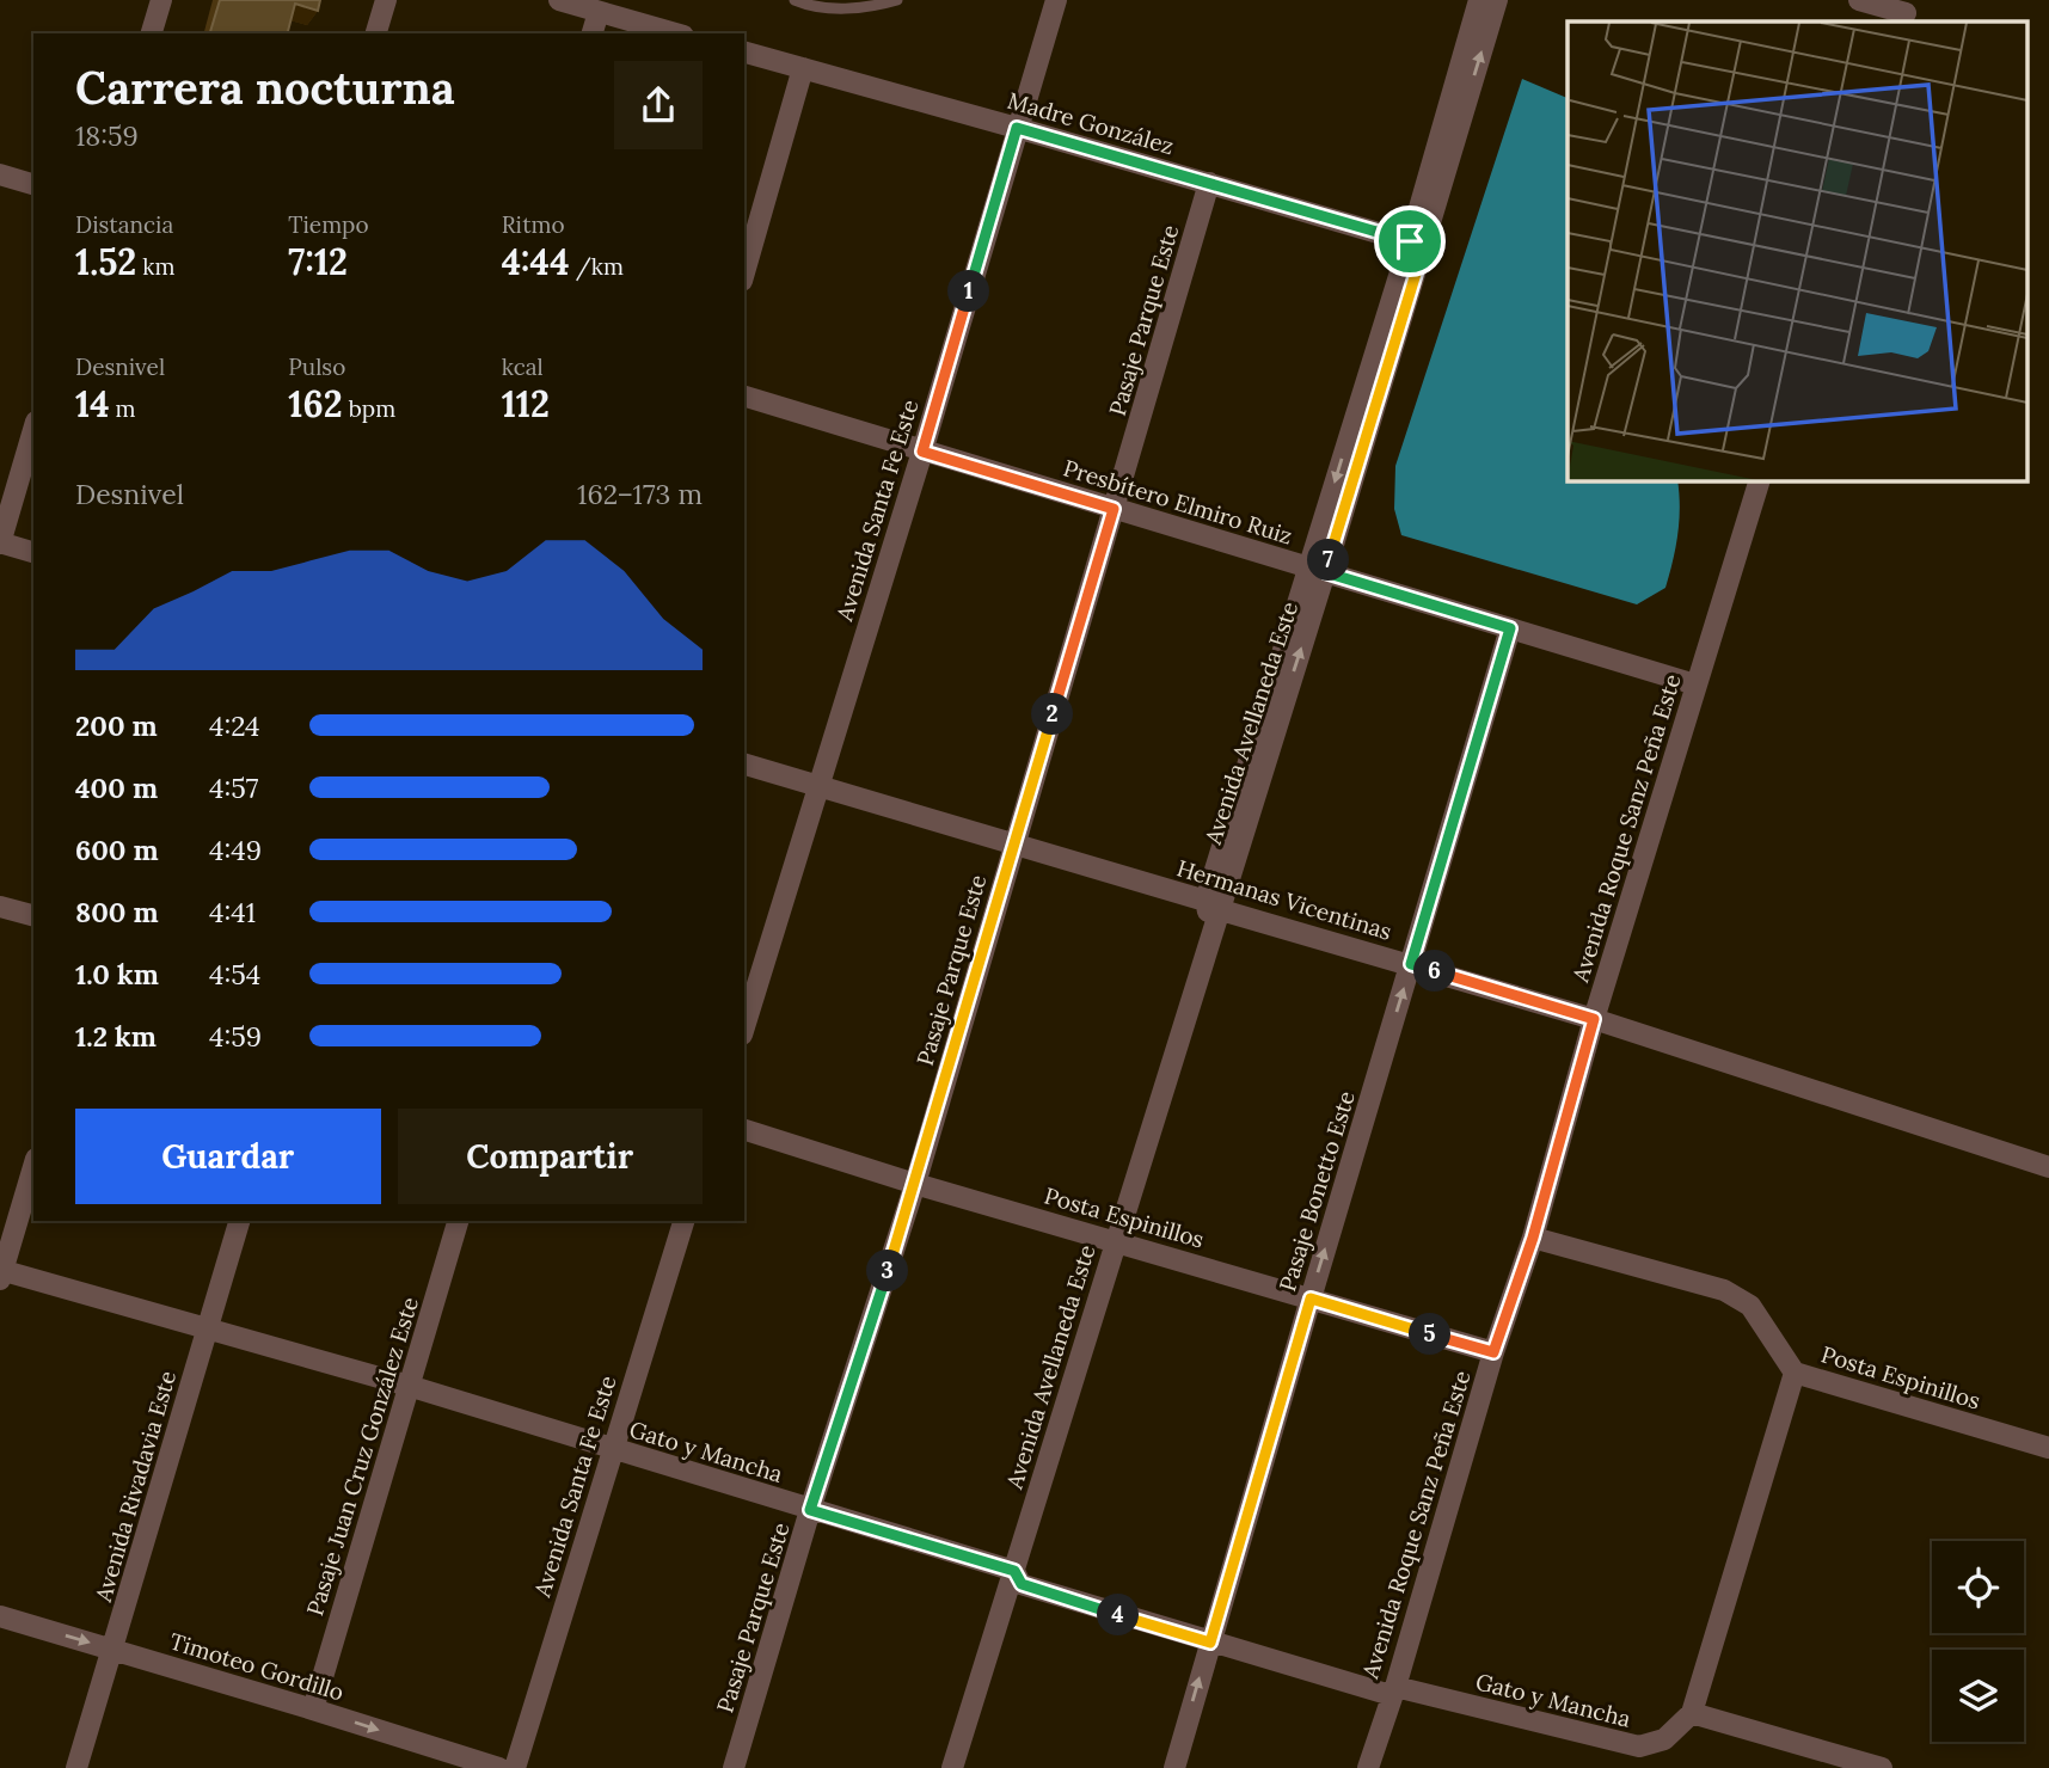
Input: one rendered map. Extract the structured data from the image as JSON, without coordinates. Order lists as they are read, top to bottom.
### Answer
{
  "streets": {
    "street": [
      "Madre González",
      "Pasaje Parque Este",
      "Presbítero Elmiro Ruiz",
      "Avenida Santa Fe Este",
      "Avenida Avellaneda Este",
      "Avenida Roque Sanz Peña Este",
      "Hermanas Vicentinas",
      "Pasaje Bonetto Este",
      "Posta Espinillos",
      "Gato y Mancha",
      "Pasaje Juan Cruz González Este",
      "Avenida Rivadavia Este",
      "Timoteo Gordillo"
    ]
  },
  "crossings": [
    ["Madre González", "Pasaje Parque Este"],
    ["Madre González", "Avenida Santa Fe Este"],
    ["Madre González", "Avenida Avellaneda Este"],
    ["Pasaje Parque Este", "Presbítero Elmiro Ruiz"],
    ["Pasaje Parque Este", "Hermanas Vicentinas"],
    ["Pasaje Parque Este", "Posta Espinillos"],
    ["Pasaje Parque Este", "Gato y Mancha"],
    ["Presbítero Elmiro Ruiz", "Avenida Santa Fe Este"],
    ["Presbítero Elmiro Ruiz", "Avenida Avellaneda Este"],
    ["Presbítero Elmiro Ruiz", "Avenida Roque Sanz Peña Este"],
    ["Presbítero Elmiro Ruiz", "Pasaje Bonetto Este"],
    ["Avenida Santa Fe Este", "Hermanas Vicentinas"],
    ["Avenida Santa Fe Este", "Gato y Mancha"],
    ["Avenida Avellaneda Este", "Hermanas Vicentinas"],
    ["Avenida Avellaneda Este", "Posta Espinillos"],
    ["Avenida Avellaneda Este", "Gato y Mancha"],
    ["Avenida Roque Sanz Peña Este", "Hermanas Vicentinas"],
    ["Avenida Roque Sanz Peña Este", "Posta Espinillos"],
    ["Avenida Roque Sanz Peña Este", "Gato y Mancha"],
    ["Hermanas Vicentinas", "Pasaje Bonetto Este"],
    ["Pasaje Bonetto Este", "Posta Espinillos"],
    ["Pasaje Bonetto Este", "Gato y Mancha"],
    ["Gato y Mancha", "Pasaje Juan Cruz González Este"],
    ["Gato y Mancha", "Avenida Rivadavia Este"],
    ["Pasaje Juan Cruz González Este", "Timoteo Gordillo"],
    ["Avenida Rivadavia Este", "Timoteo Gordillo"]
  ],
  "one_way": ["Pasaje Bonetto Este", "Timoteo Gordillo"],
  "page": {
    "heading": ["Carrera nocturna", "18:59"],
    "stats": [
      ["Distancia", "1.52 km"],
      ["Tiempo", "7:12"],
      ["Ritmo", "4:44 /km"],
      ["Desnivel", "14 m"],
      ["Pulso", "162 bpm"],
      ["kcal", "112"]
    ],
    "pins": [
      "1",
      "7",
      "2",
      "6",
      "3",
      "5",
      "4"
    ],
    "chart": ["Desnivel", "162–173 m"],
    "list": [
      {
        "name": "200 m",
        "note": "4:24"
      },
      {
        "name": "400 m",
        "note": "4:57"
      },
      {
        "name": "600 m",
        "note": "4:49"
      },
      {
        "name": "800 m",
        "note": "4:41"
      },
      {
        "name": "1.0 km",
        "note": "4:54"
      },
      {
        "name": "1.2 km",
        "note": "4:59"
      }
    ],
    "buttons": ["Guardar", "Compartir"]
  }
}
